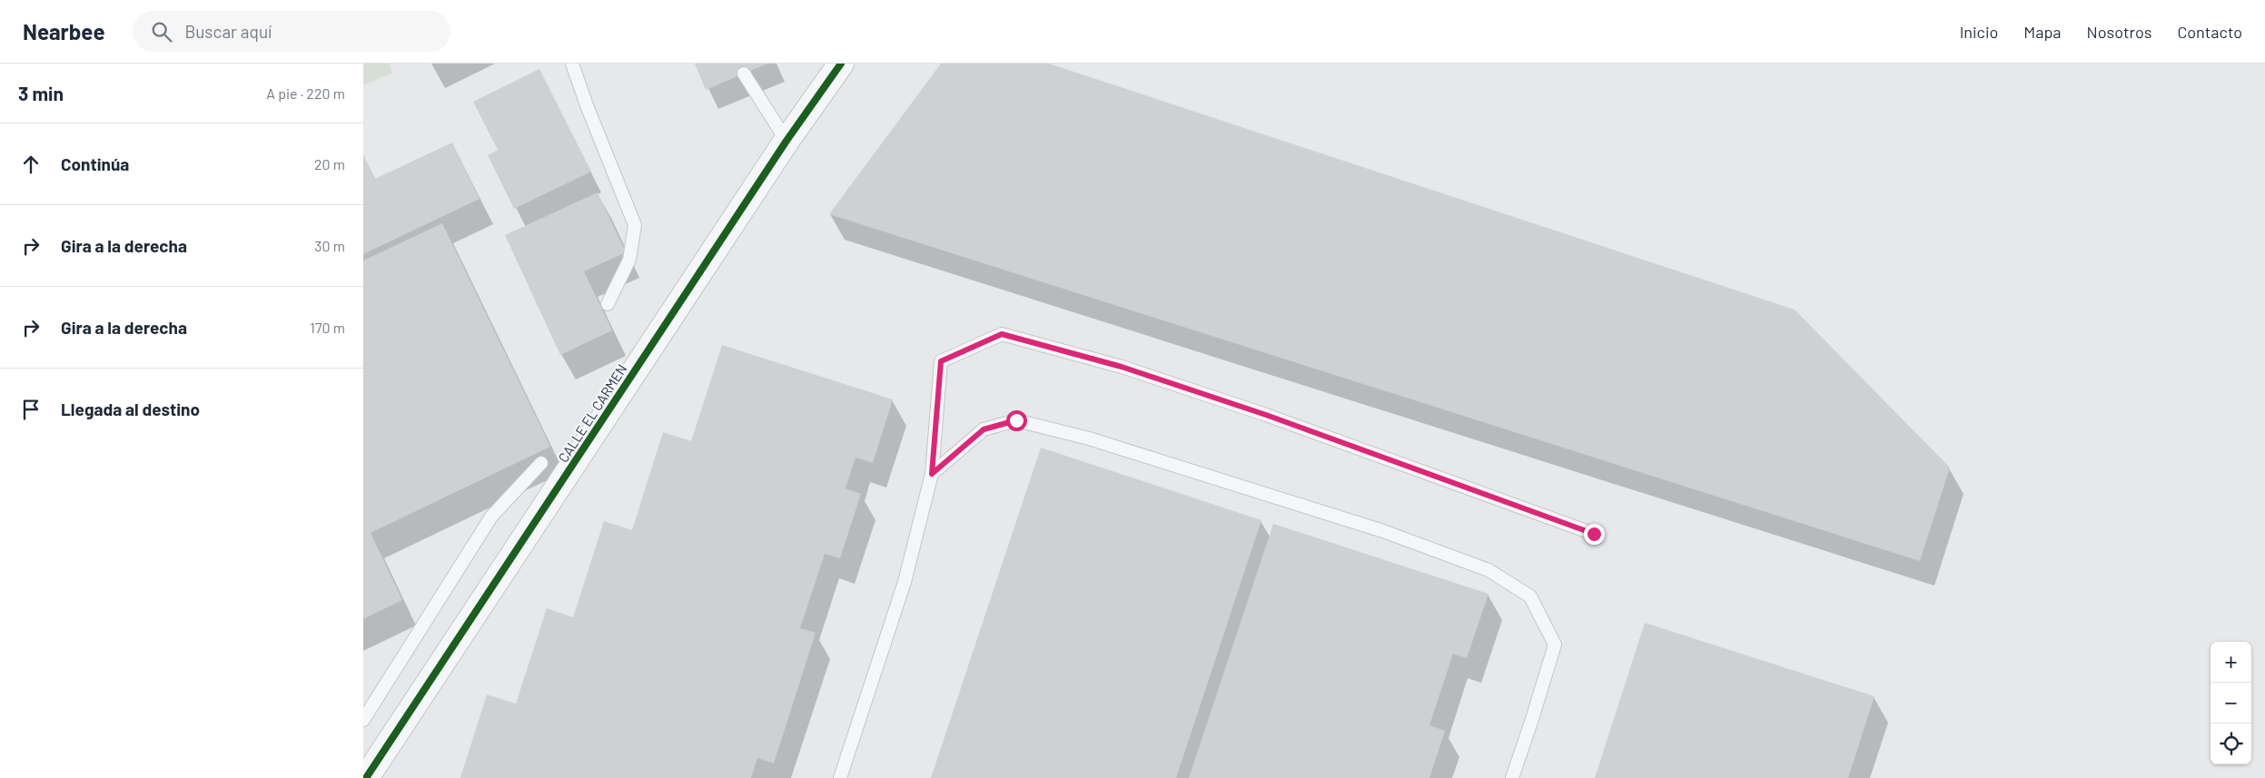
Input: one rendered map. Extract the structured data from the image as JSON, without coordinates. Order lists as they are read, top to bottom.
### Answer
{
  "streets": {
    "street": ["CALLE EL CARMEN"]
  },
  "page": {
    "header": "Nearbee",
    "search": "Buscar aquí",
    "nav": [
      "Inicio",
      "Mapa",
      "Nosotros",
      "Contacto"
    ],
    "heading": ["3 min", "A pie · 220 m"],
    "list": [
      ["Continúa", "20 m"],
      ["Gira a la derecha", "30 m"],
      ["Gira a la derecha", "170 m"],
      "Llegada al destino"
    ],
    "map_buttons": ["+", "−"]
  }
}
